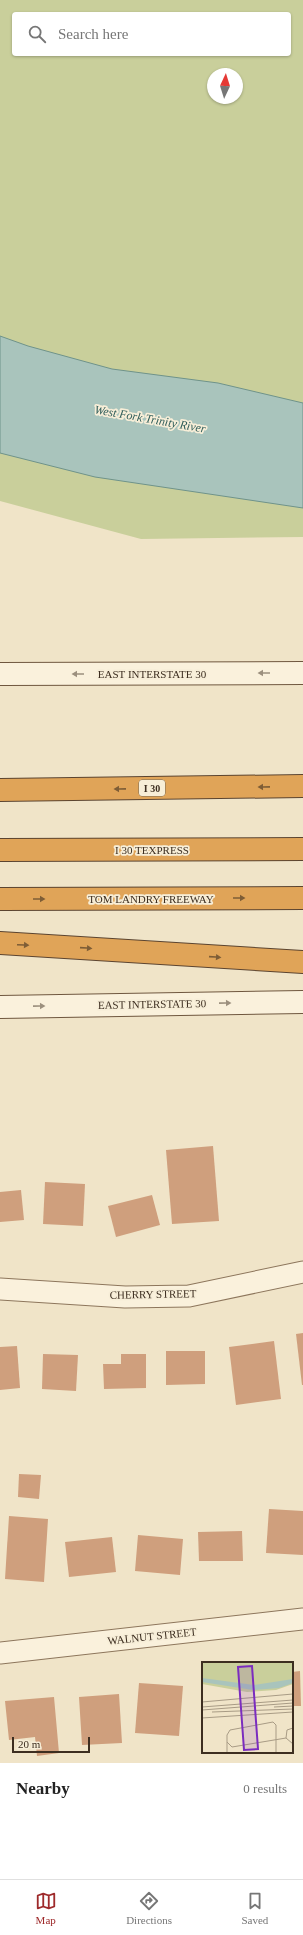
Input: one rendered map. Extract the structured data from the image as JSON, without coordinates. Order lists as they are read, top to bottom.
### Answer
{
  "streets": {
    "highway": ["I 30", "I 30 TEXPRESS", "TOM LANDRY FREEWAY"],
    "main road": ["EAST INTERSTATE 30"],
    "street": ["CHERRY STREET", "WALNUT STREET"]
  },
  "water": ["West Fork Trinity River"],
  "scale_bar": "20 m",
  "north": "top",
  "page": {
    "search": "Search here",
    "scale": "20 m",
    "heading": ["Nearby", "0 results"],
    "nav": ["Map", "Directions", "Saved"]
  }
}
